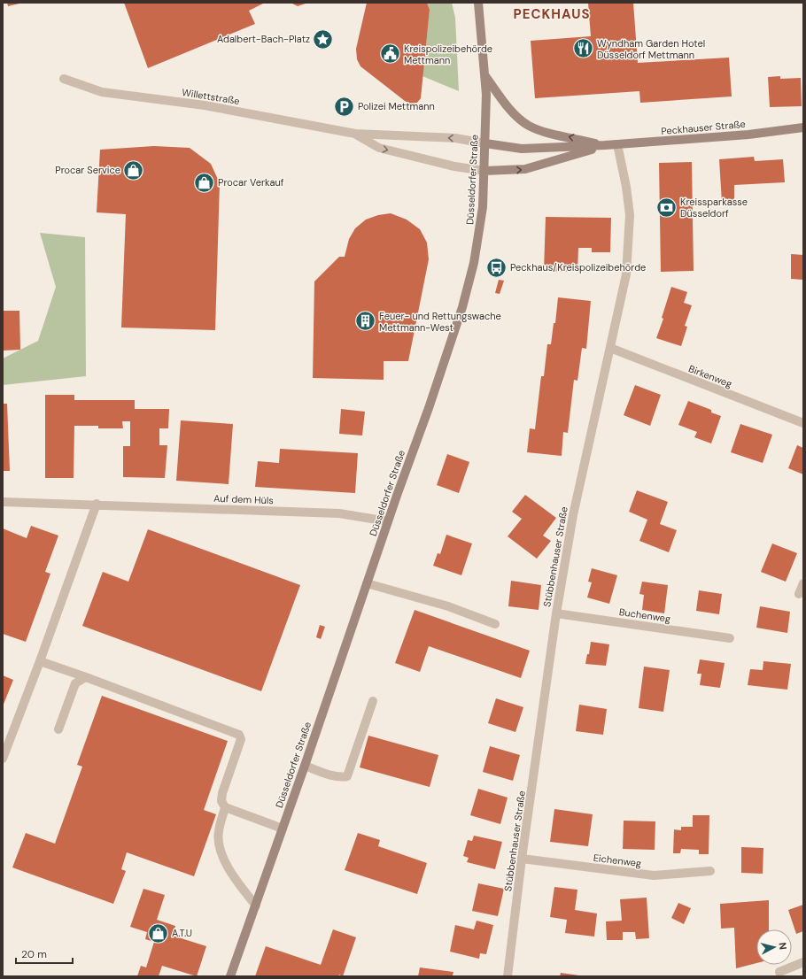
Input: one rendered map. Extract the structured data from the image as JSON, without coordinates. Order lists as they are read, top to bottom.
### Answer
{
  "streets": {
    "main road": ["Peckhauser Straße", "Düsseldorfer Straße"],
    "street": [
      "Willettstraße",
      "Birkenweg",
      "Auf dem Hüls",
      "Stübbenhauser Straße",
      "Buchenweg",
      "Eichenweg"
    ]
  },
  "crossings": [
    ["Willettstraße", "Peckhauser Straße"],
    ["Willettstraße", "Düsseldorfer Straße"],
    ["Peckhauser Straße", "Düsseldorfer Straße"],
    ["Peckhauser Straße", "Stübbenhauser Straße"],
    ["Düsseldorfer Straße", "Auf dem Hüls"],
    ["Birkenweg", "Stübbenhauser Straße"],
    ["Stübbenhauser Straße", "Buchenweg"],
    ["Stübbenhauser Straße", "Eichenweg"]
  ],
  "districts": ["PECKHAUS"],
  "places": {
    "place": ["Adalbert-Bach-Platz"],
    "restaurant": ["Wyndham Garden Hotel Düsseldorf Mettmann"],
    "public building": ["Kreispolizeibehörde Mettmann"],
    "parking": ["Polizei Mettmann"],
    "shop": ["Procar Service", "Procar Verkauf", "A.T.U"],
    "bank": ["Kreissparkasse Düsseldorf"],
    "bus stop": ["Peckhaus/Kreispolizeibehörde"],
    "building": ["Feuer- und Rettungswache Mettmann-West"]
  },
  "scale_bar": "20 m",
  "north": "right"
}
